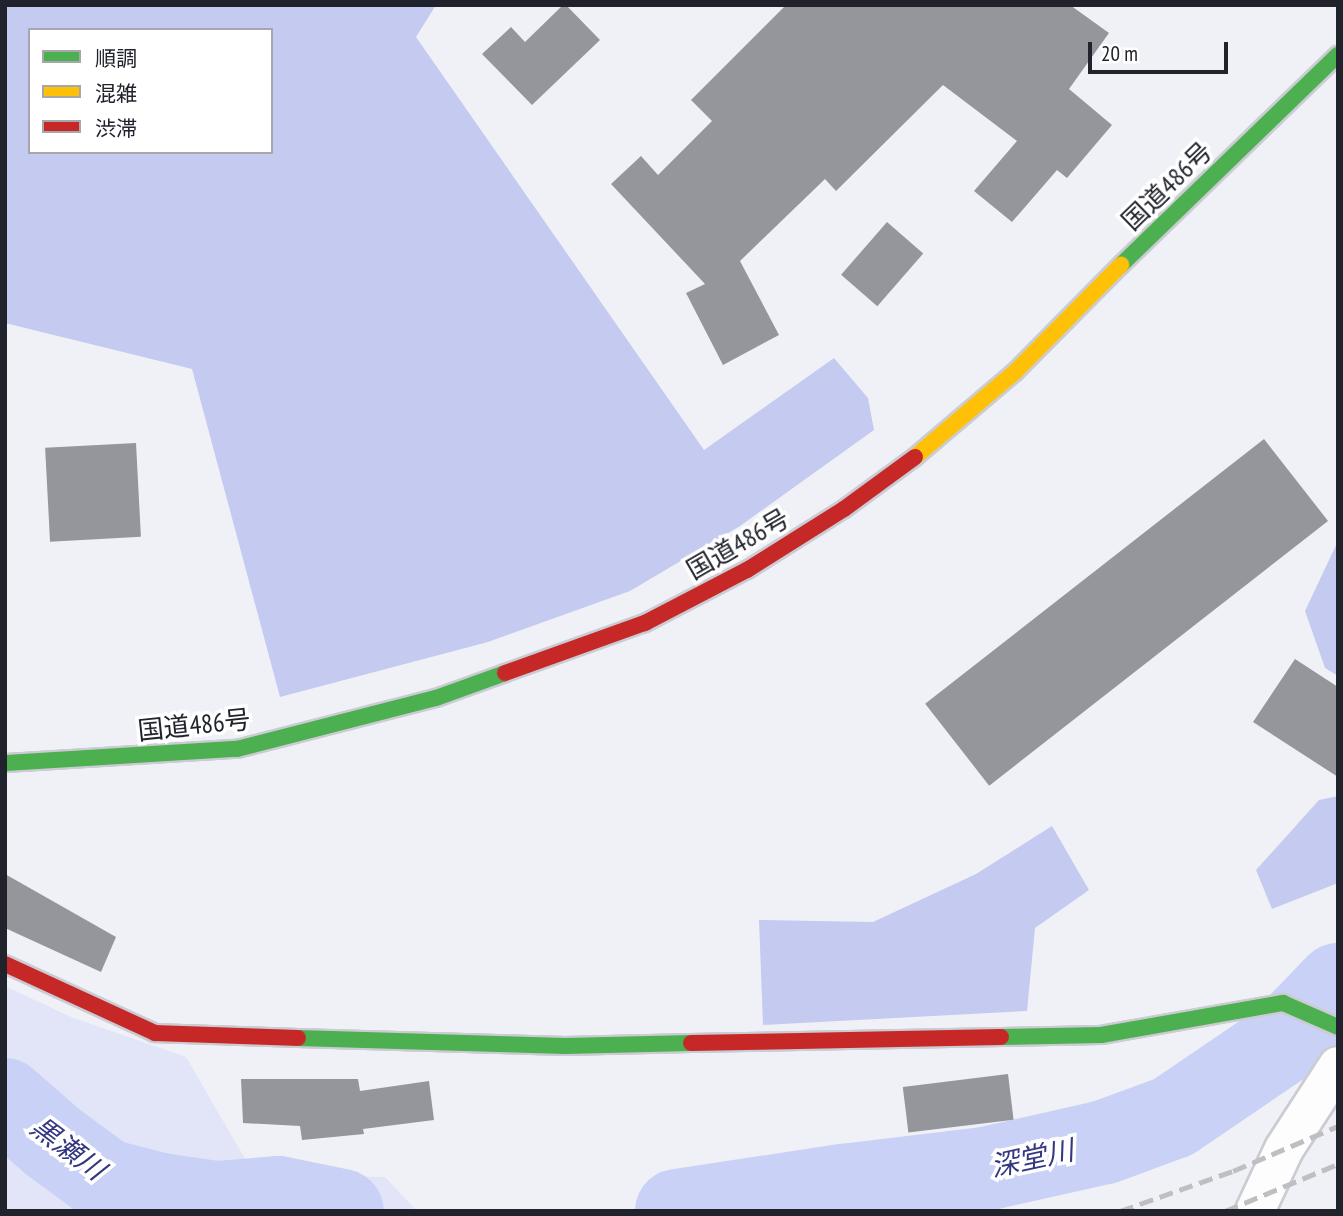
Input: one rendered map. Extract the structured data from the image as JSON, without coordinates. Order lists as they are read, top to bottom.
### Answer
{
  "streets": {
    "main road": ["国道486号"]
  },
  "water": ["黒瀬川", "深堂川"],
  "legend": ["順調", "混雑", "渋滞"],
  "scale_bar": "20 m"
}
